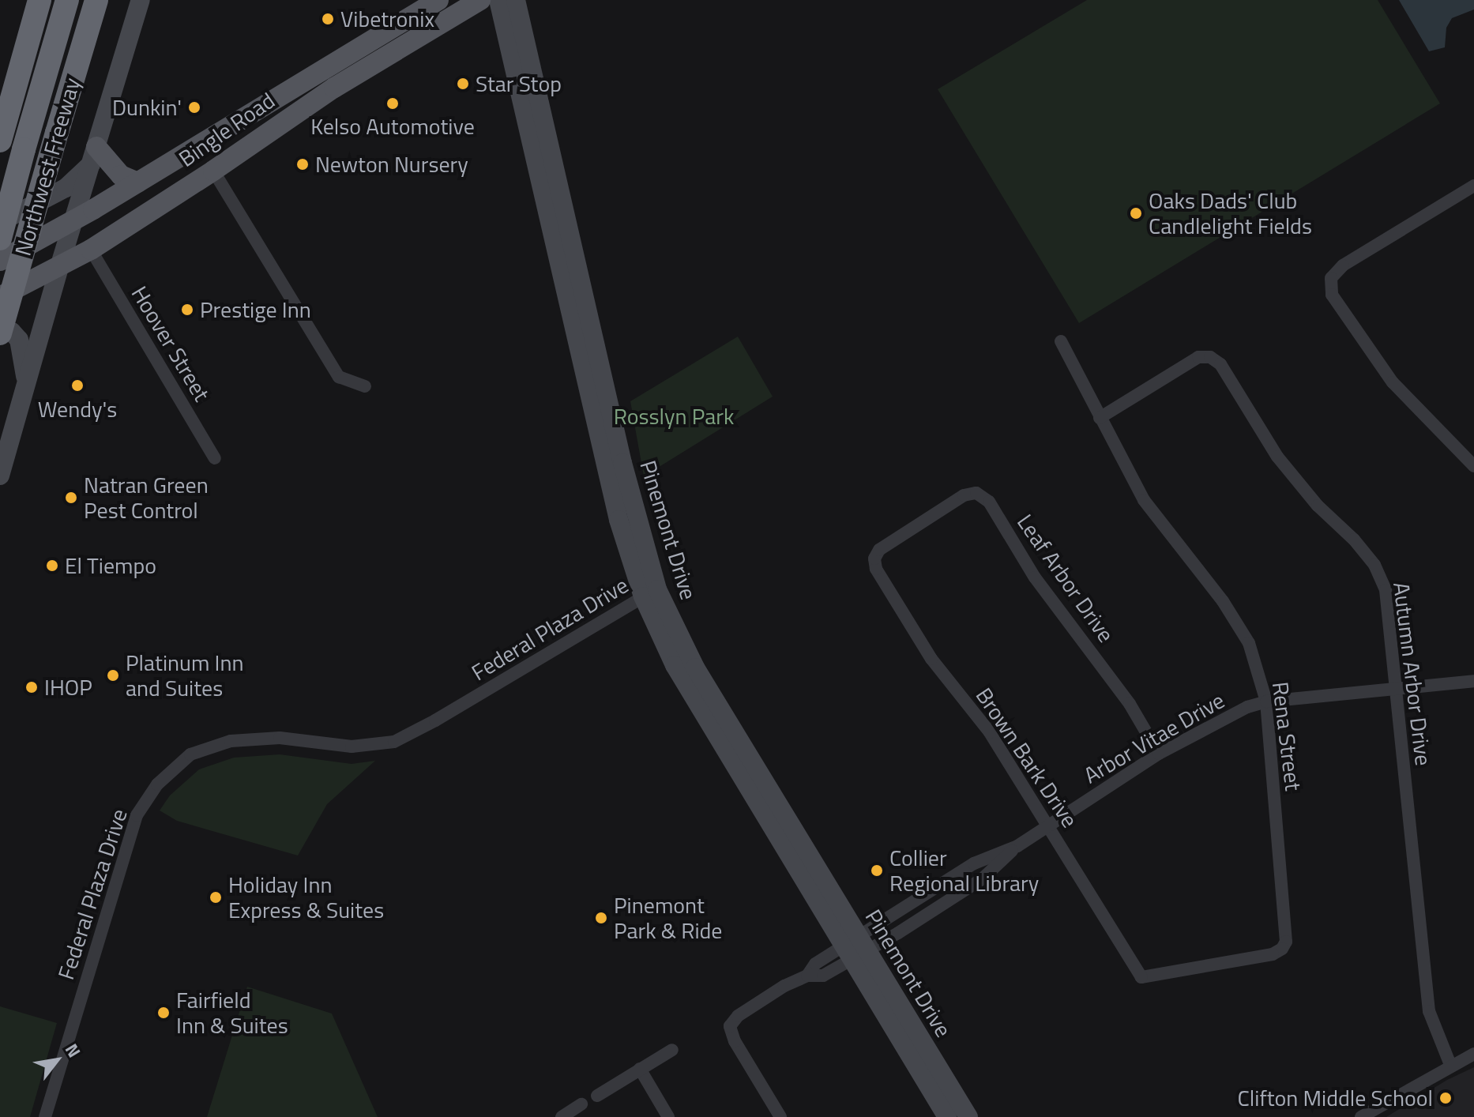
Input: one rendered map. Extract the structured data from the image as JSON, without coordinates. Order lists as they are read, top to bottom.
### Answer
{
  "streets": {
    "highway": ["Northwest Freeway"],
    "main road": ["Bingle Road", "Pinemont Drive"],
    "street": [
      "Hoover Street",
      "Leaf Arbor Drive",
      "Federal Plaza Drive",
      "Autumn Arbor Drive",
      "Rena Street",
      "Arbor Vitae Drive",
      "Brown Bark Drive"
    ]
  },
  "crossings": [
    ["Bingle Road", "Hoover Street"],
    ["Pinemont Drive", "Federal Plaza Drive"],
    ["Pinemont Drive", "Arbor Vitae Drive"],
    ["Leaf Arbor Drive", "Arbor Vitae Drive"],
    ["Leaf Arbor Drive", "Brown Bark Drive"],
    ["Autumn Arbor Drive", "Rena Street"],
    ["Autumn Arbor Drive", "Arbor Vitae Drive"],
    ["Rena Street", "Arbor Vitae Drive"],
    ["Rena Street", "Brown Bark Drive"],
    ["Arbor Vitae Drive", "Brown Bark Drive"]
  ],
  "parks": ["Rosslyn Park"],
  "places": [
    "Vibetronix",
    "Star Stop",
    "Kelso Automotive",
    "Dunkin'",
    "Newton Nursery",
    "Oaks Dads' Club Candlelight Fields",
    "Prestige Inn",
    "Wendy's",
    "Natran Green Pest Control",
    "El Tiempo",
    "Platinum Inn and Suites",
    "IHOP",
    "Collier Regional Library",
    "Holiday Inn Express & Suites",
    "Pinemont Park & Ride",
    "Fairfield Inn & Suites",
    "Clifton Middle School"
  ],
  "north": "top right"
}
